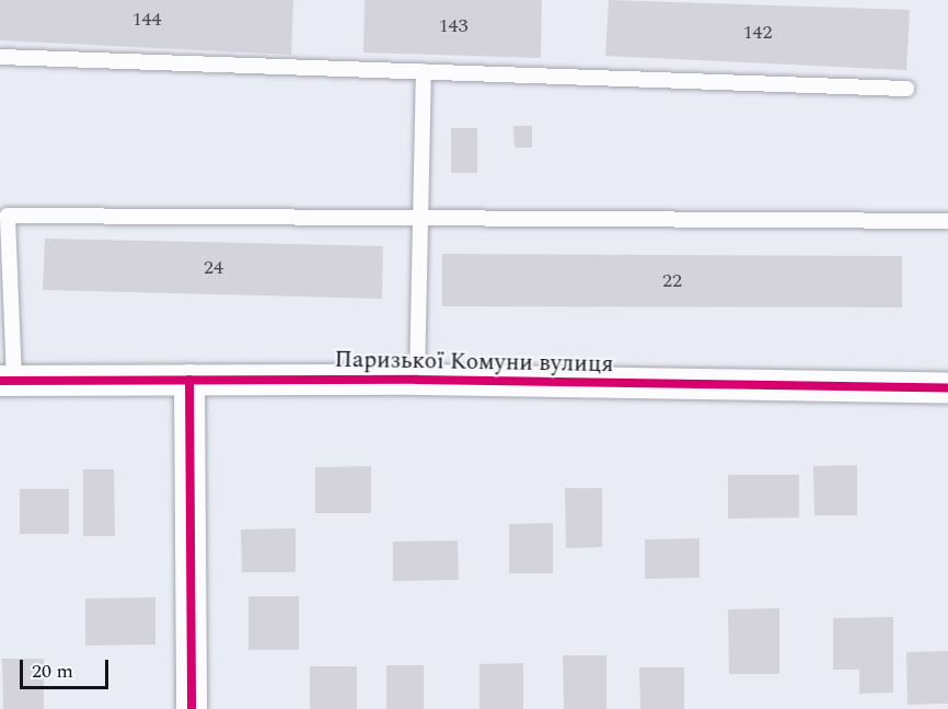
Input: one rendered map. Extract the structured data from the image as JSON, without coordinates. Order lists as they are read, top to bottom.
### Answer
{
  "streets": {
    "street": ["Паризької Комуни вулиця"]
  },
  "house_numbers": [
    "144",
    "143",
    "142",
    "24",
    "22"
  ],
  "scale_bar": "20 m"
}
